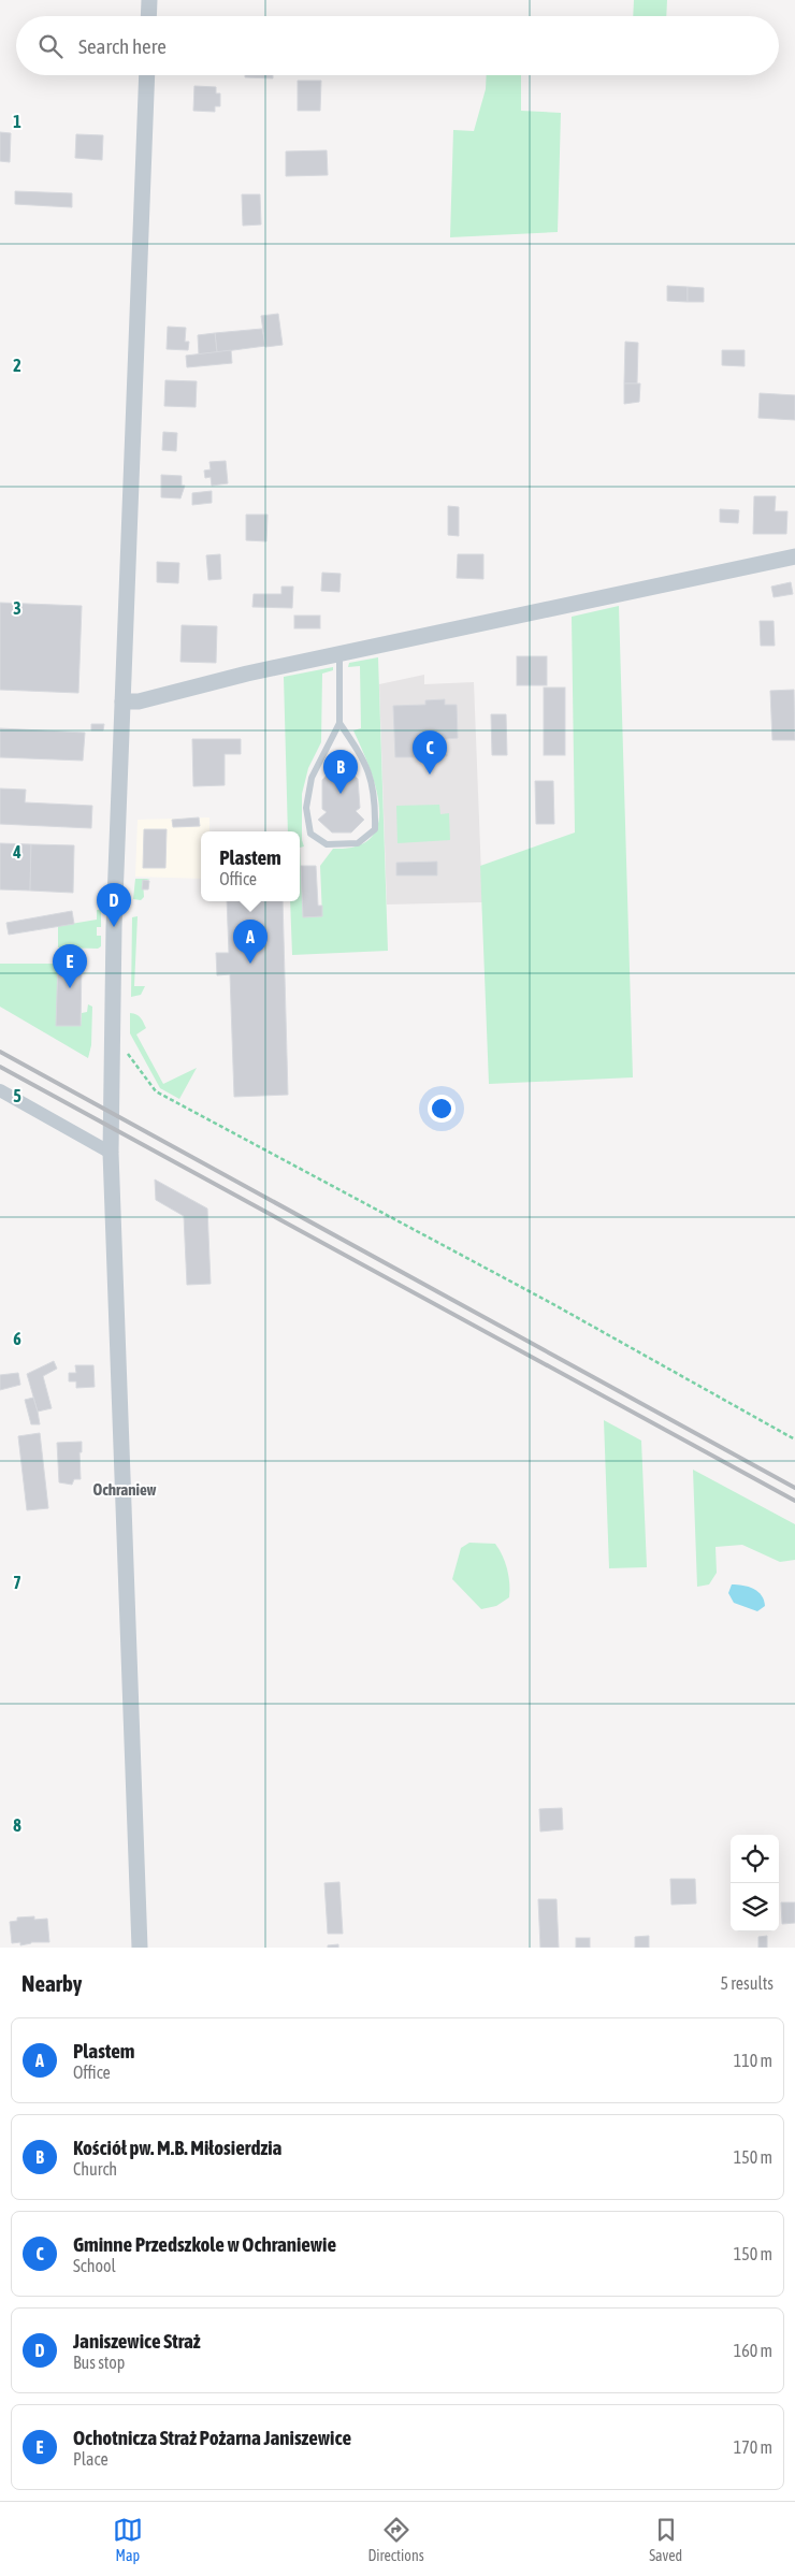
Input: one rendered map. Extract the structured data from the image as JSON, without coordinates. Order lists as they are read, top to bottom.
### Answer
{
  "districts": ["Ochraniew"],
  "page": {
    "search": "Search here",
    "pins": [
      "C",
      "B",
      "D",
      "A",
      "E"
    ],
    "popup": ["Plastem", "Office"],
    "heading": ["Nearby", "5 results"],
    "list": [
      {
        "mark": "A",
        "name": "Plastem",
        "note": "Office",
        "value": "110 m"
      },
      {
        "mark": "B",
        "name": "Kościół pw. M.B. Miłosierdzia",
        "note": "Church",
        "value": "150 m"
      },
      {
        "mark": "C",
        "name": "Gminne Przedszkole w Ochraniewie",
        "note": "School",
        "value": "150 m"
      },
      {
        "mark": "D",
        "name": "Janiszewice Straż",
        "note": "Bus stop",
        "value": "160 m"
      },
      {
        "mark": "E",
        "name": "Ochotnicza Straż Pożarna Janiszewice",
        "note": "Place",
        "value": "170 m"
      }
    ],
    "nav": ["Map", "Directions", "Saved"]
  },
  "grid": {
    "rows": [
      "1",
      "2",
      "3",
      "4",
      "5",
      "6",
      "7",
      "8"
    ]
  }
}
